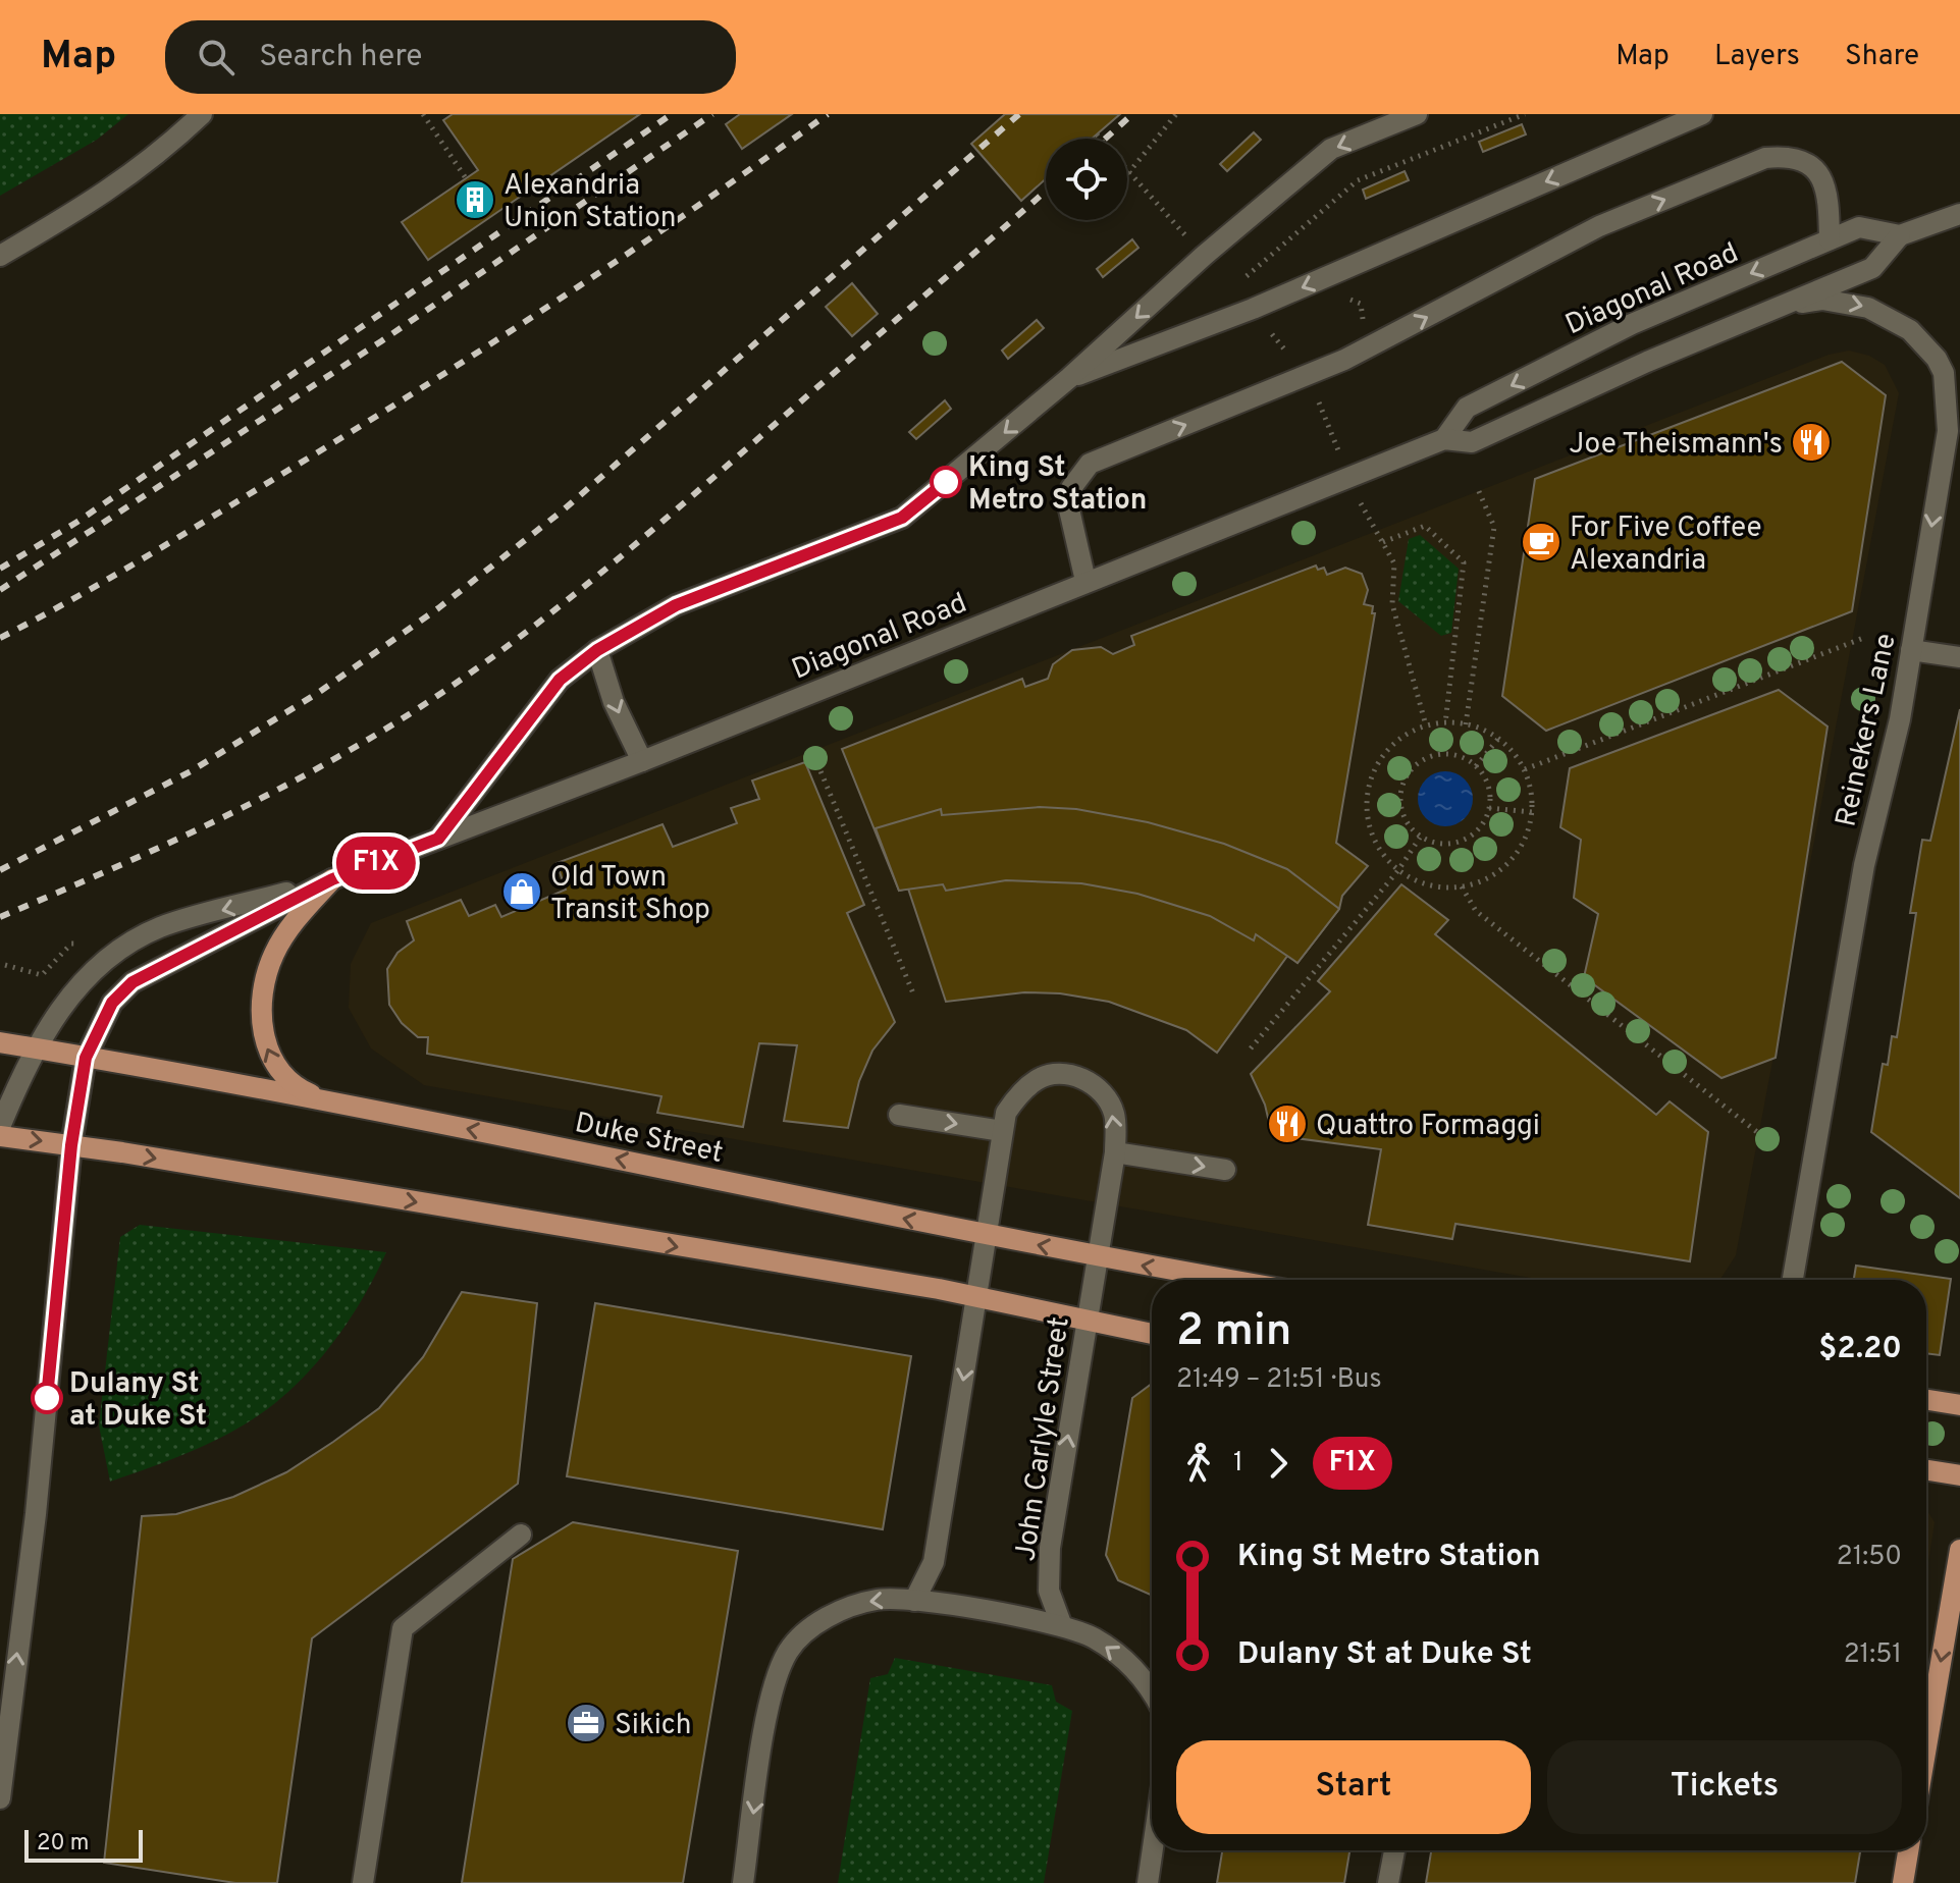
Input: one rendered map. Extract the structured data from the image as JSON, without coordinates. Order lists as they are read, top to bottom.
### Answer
{
  "streets": {
    "main road": ["Duke Street"],
    "street": ["Diagonal Road", "Reinekers Lane", "John Carlyle Street"]
  },
  "crossings": [
    ["Diagonal Road", "Reinekers Lane"],
    ["Diagonal Road", "Duke Street"],
    ["Duke Street", "John Carlyle Street"]
  ],
  "places": {
    "building": ["Alexandria Union Station"],
    "restaurant": ["Joe Theismann's", "Quattro Formaggi"],
    "other": ["King St Metro Station", "Dulany St at Duke St"],
    "cafe": ["For Five Coffee Alexandria"],
    "shop": ["Old Town Transit Shop"],
    "office": ["Sikich"]
  },
  "lines": ["bus line F1X"],
  "scale_bar": "20 m",
  "page": {
    "header": "Map",
    "search": "Search here",
    "nav": ["Map", "Layers", "Share"],
    "on_map": "F1X",
    "heading": ["2 min", "21:49 – 21:51 · Bus", "$2.20"],
    "legs": ["1", "F1X"],
    "list": [
      {
        "name": "King St Metro Station",
        "value": "21:50"
      },
      {
        "name": "Dulany St at Duke St",
        "value": "21:51"
      }
    ],
    "buttons": ["Start", "Tickets"],
    "scale": "20 m"
  }
}
